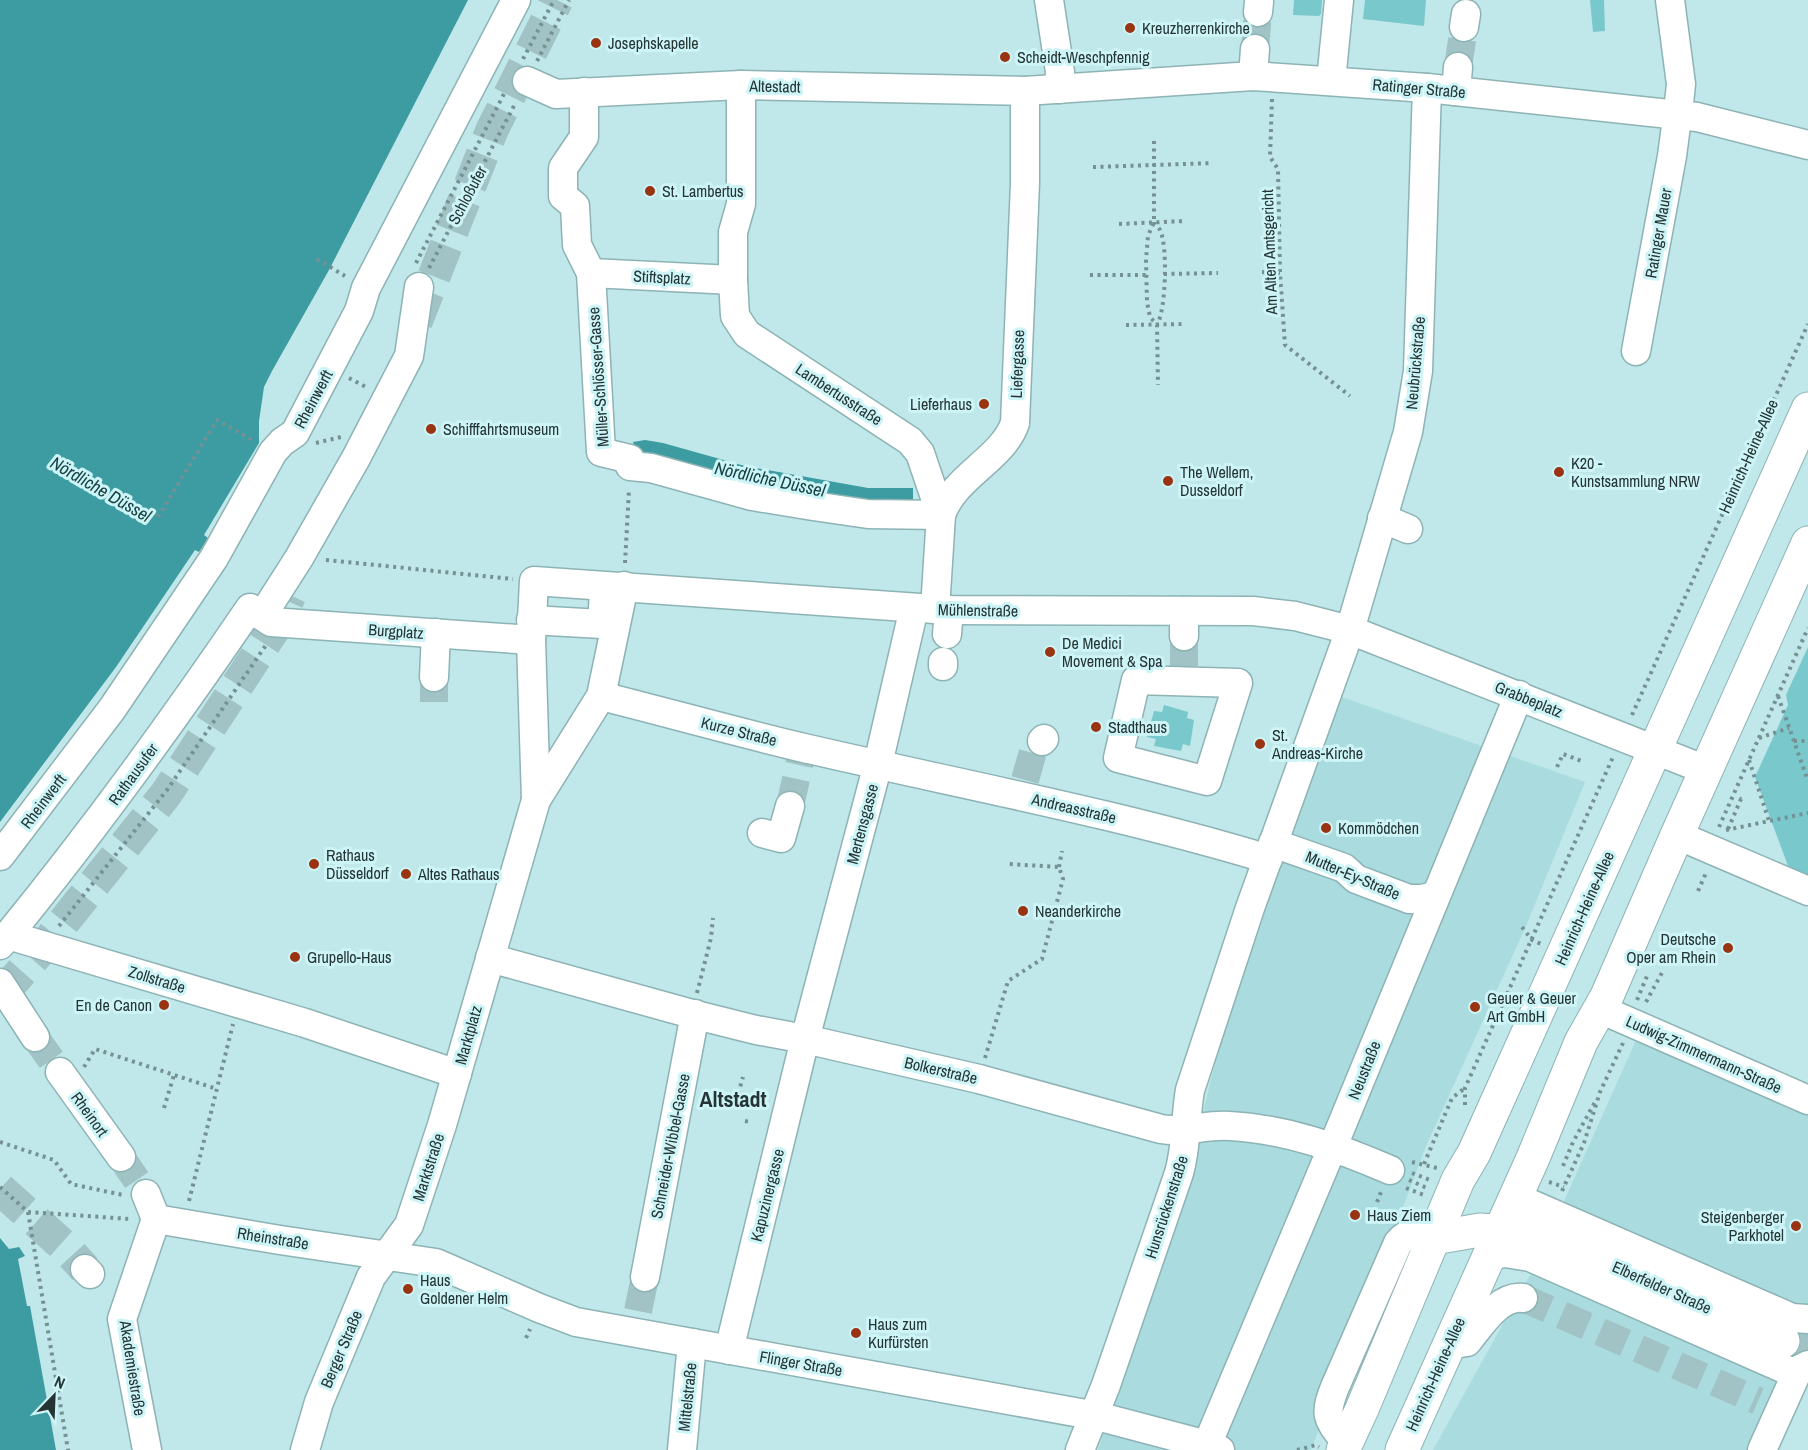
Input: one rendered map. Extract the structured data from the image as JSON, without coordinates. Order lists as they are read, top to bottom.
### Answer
{
  "streets": {
    "main road": ["Heinrich-Heine-Allee", "Elberfelder Straße"],
    "street": [
      "Altestadt",
      "Ratinger Straße",
      "Ratinger Mauer",
      "Stiftsplatz",
      "Neubrückstraße",
      "Liefergasse",
      "Müller-Schlösser-Gasse",
      "Lambertusstraße",
      "Rheinwerft",
      "Mühlenstraße",
      "Burgplatz",
      "Grabbeplatz",
      "Kurze Straße",
      "Rathausufer",
      "Andreasstraße",
      "Mertensgasse",
      "Mutter-Ey-Straße",
      "Zollstraße",
      "Marktplatz",
      "Ludwig-Zimmermann-Straße",
      "Bolkerstraße",
      "Neustraße",
      "Rheinort",
      "Schneider-Wibbel-Gasse",
      "Marktstraße",
      "Kapuzinergasse",
      "Hunsrückenstraße",
      "Rheinstraße",
      "Berger Straße",
      "Flinger Straße",
      "Akademiestraße",
      "Mittelstraße"
    ],
    "path": ["Schloßufer", "Am Alten Amtsgericht"]
  },
  "crossings": [
    ["Altestadt", "Ratinger Straße"],
    ["Altestadt", "Schloßufer"],
    ["Altestadt", "Liefergasse"],
    ["Ratinger Straße", "Ratinger Mauer"],
    ["Ratinger Straße", "Am Alten Amtsgericht"],
    ["Ratinger Straße", "Neubrückstraße"],
    ["Ratinger Straße", "Liefergasse"],
    ["Stiftsplatz", "Müller-Schlösser-Gasse"],
    ["Stiftsplatz", "Lambertusstraße"],
    ["Neubrückstraße", "Mühlenstraße"],
    ["Neubrückstraße", "Grabbeplatz"],
    ["Neubrückstraße", "Andreasstraße"],
    ["Neubrückstraße", "Mutter-Ey-Straße"],
    ["Neubrückstraße", "Hunsrückenstraße"],
    ["Liefergasse", "Lambertusstraße"],
    ["Heinrich-Heine-Allee", "Grabbeplatz"],
    ["Heinrich-Heine-Allee", "Ludwig-Zimmermann-Straße"],
    ["Heinrich-Heine-Allee", "Elberfelder Straße"],
    ["Mühlenstraße", "Burgplatz"],
    ["Mühlenstraße", "Grabbeplatz"],
    ["Mühlenstraße", "Mertensgasse"],
    ["Burgplatz", "Rathausufer"],
    ["Grabbeplatz", "Neustraße"],
    ["Kurze Straße", "Andreasstraße"],
    ["Kurze Straße", "Mertensgasse"],
    ["Rathausufer", "Zollstraße"],
    ["Andreasstraße", "Mertensgasse"],
    ["Andreasstraße", "Mutter-Ey-Straße"],
    ["Andreasstraße", "Hunsrückenstraße"],
    ["Mertensgasse", "Bolkerstraße"],
    ["Mertensgasse", "Kapuzinergasse"],
    ["Mutter-Ey-Straße", "Neustraße"],
    ["Mutter-Ey-Straße", "Hunsrückenstraße"],
    ["Zollstraße", "Marktplatz"],
    ["Marktplatz", "Bolkerstraße"],
    ["Marktplatz", "Marktstraße"],
    ["Bolkerstraße", "Neustraße"],
    ["Bolkerstraße", "Schneider-Wibbel-Gasse"],
    ["Bolkerstraße", "Kapuzinergasse"],
    ["Bolkerstraße", "Hunsrückenstraße"],
    ["Neustraße", "Flinger Straße"],
    ["Marktstraße", "Rheinstraße"],
    ["Marktstraße", "Berger Straße"],
    ["Marktstraße", "Flinger Straße"],
    ["Kapuzinergasse", "Flinger Straße"],
    ["Hunsrückenstraße", "Flinger Straße"],
    ["Rheinstraße", "Berger Straße"],
    ["Rheinstraße", "Flinger Straße"],
    ["Rheinstraße", "Akademiestraße"],
    ["Berger Straße", "Flinger Straße"],
    ["Flinger Straße", "Mittelstraße"]
  ],
  "districts": ["Altstadt"],
  "water": ["Nördliche Düssel"],
  "places": [
    "Kreuzherrenkirche",
    "Josephskapelle",
    "Scheidt-Weschpfennig",
    "St. Lambertus",
    "Lieferhaus",
    "Schifffahrtsmuseum",
    "K20 - Kunstsammlung NRW",
    "The Wellem, Dusseldorf",
    "De Medici Movement & Spa",
    "Stadthaus",
    "St. Andreas-Kirche",
    "Kommödchen",
    "Rathaus Düsseldorf",
    "Altes Rathaus",
    "Neanderkirche",
    "Deutsche Oper am Rhein",
    "Grupello-Haus",
    "En de Canon",
    "Geuer & Geuer Art GmbH",
    "Haus Ziem",
    "Steigenberger Parkhotel",
    "Haus Goldener Helm",
    "Haus zum Kurfürsten"
  ],
  "north": "top right"
}
